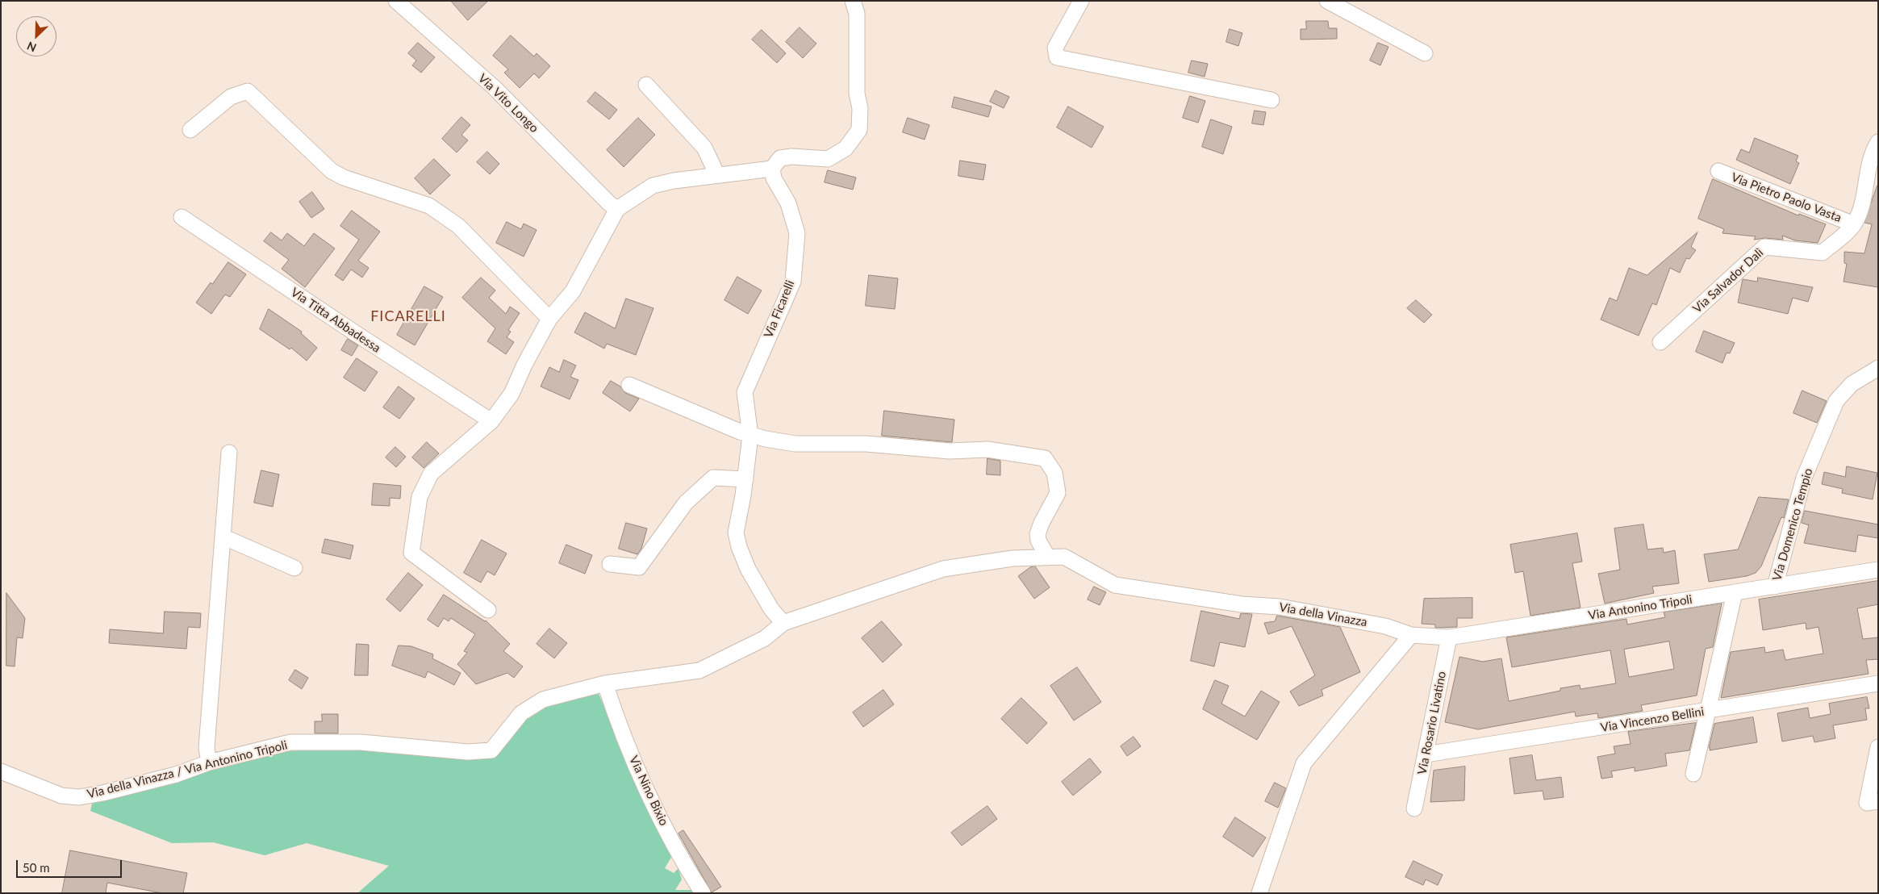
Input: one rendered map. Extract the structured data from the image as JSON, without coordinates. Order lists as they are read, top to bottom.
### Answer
{
  "streets": {
    "street": [
      "Via Vito Longo",
      "Via Pietro Paolo Vasta",
      "Via Salvador Dalì",
      "Via Ficarelli",
      "Via Titta Abbadessa",
      "Via Domenico Tempio",
      "Via Antonino Tripoli",
      "Via della Vinazza",
      "Via Vincenzo Bellini",
      "Via Rosario Livatino",
      "Via della Vinazza / Via Antonino Tripoli",
      "Via Nino Bixio"
    ]
  },
  "crossings": [
    ["Via Pietro Paolo Vasta", "Via Salvador Dalì"],
    ["Via Ficarelli", "Via della Vinazza / Via Antonino Tripoli"],
    ["Via Domenico Tempio", "Via Antonino Tripoli"],
    ["Via Antonino Tripoli", "Via della Vinazza"],
    ["Via Antonino Tripoli", "Via Rosario Livatino"],
    ["Via della Vinazza", "Via della Vinazza / Via Antonino Tripoli"],
    ["Via Vincenzo Bellini", "Via Rosario Livatino"],
    ["Via della Vinazza / Via Antonino Tripoli", "Via Nino Bixio"]
  ],
  "districts": ["FICARELLI"],
  "scale_bar": "50 m",
  "north": "bottom left"
}
